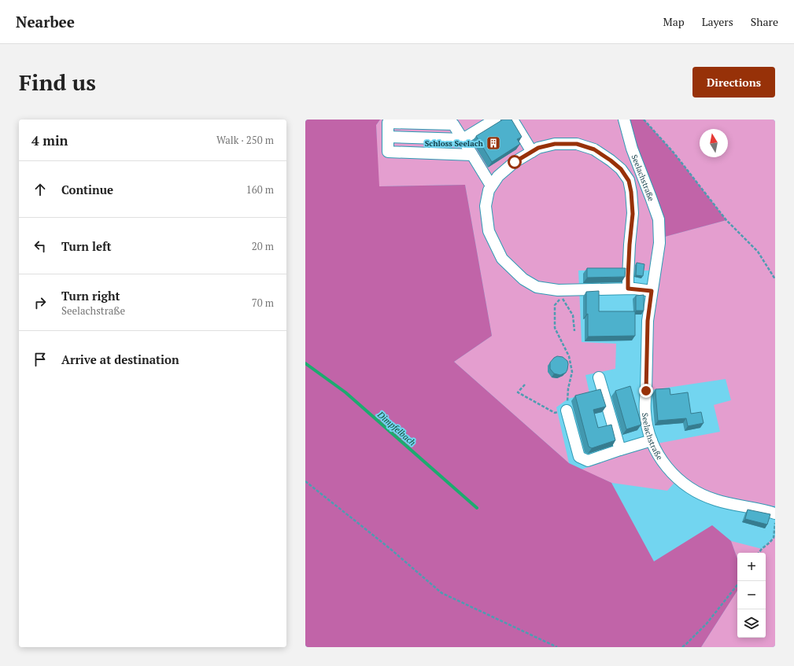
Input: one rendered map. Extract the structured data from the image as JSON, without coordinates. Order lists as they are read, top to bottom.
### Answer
{
  "streets": {
    "street": ["Seelachstraße"]
  },
  "water": ["Dimpfelbach"],
  "places": {
    "building": ["Schloss Seelach"]
  },
  "north": "top",
  "page": {
    "header": "Nearbee",
    "nav": ["Map", "Layers", "Share"],
    "buttons": "Directions",
    "title": "Find us",
    "heading": ["4 min", "Walk · 250 m"],
    "list": [
      ["Continue", "160 m"],
      ["Turn left", "20 m"],
      ["Turn right", "Seelachstraße", "70 m"],
      "Arrive at destination"
    ],
    "map_buttons": ["+", "−"]
  }
}
